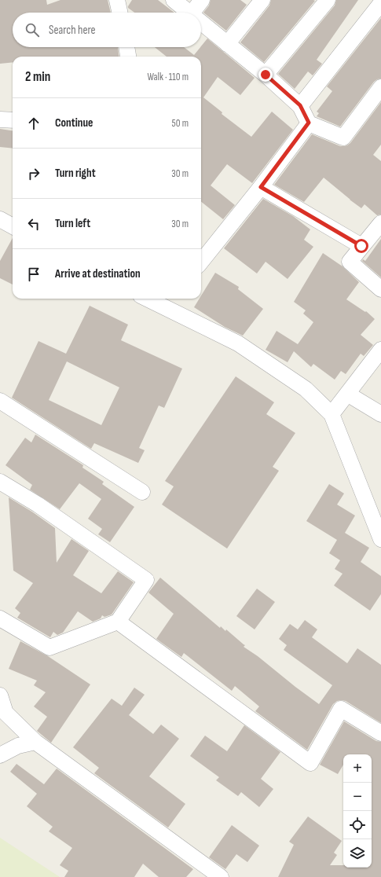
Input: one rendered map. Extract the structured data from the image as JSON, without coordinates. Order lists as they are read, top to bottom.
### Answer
{
  "page": {
    "search": "Search here",
    "heading": ["2 min", "Walk · 110 m"],
    "list": [
      ["Continue", "50 m"],
      ["Turn right", "30 m"],
      ["Turn left", "30 m"],
      "Arrive at destination"
    ],
    "map_buttons": ["+", "−"]
  }
}
